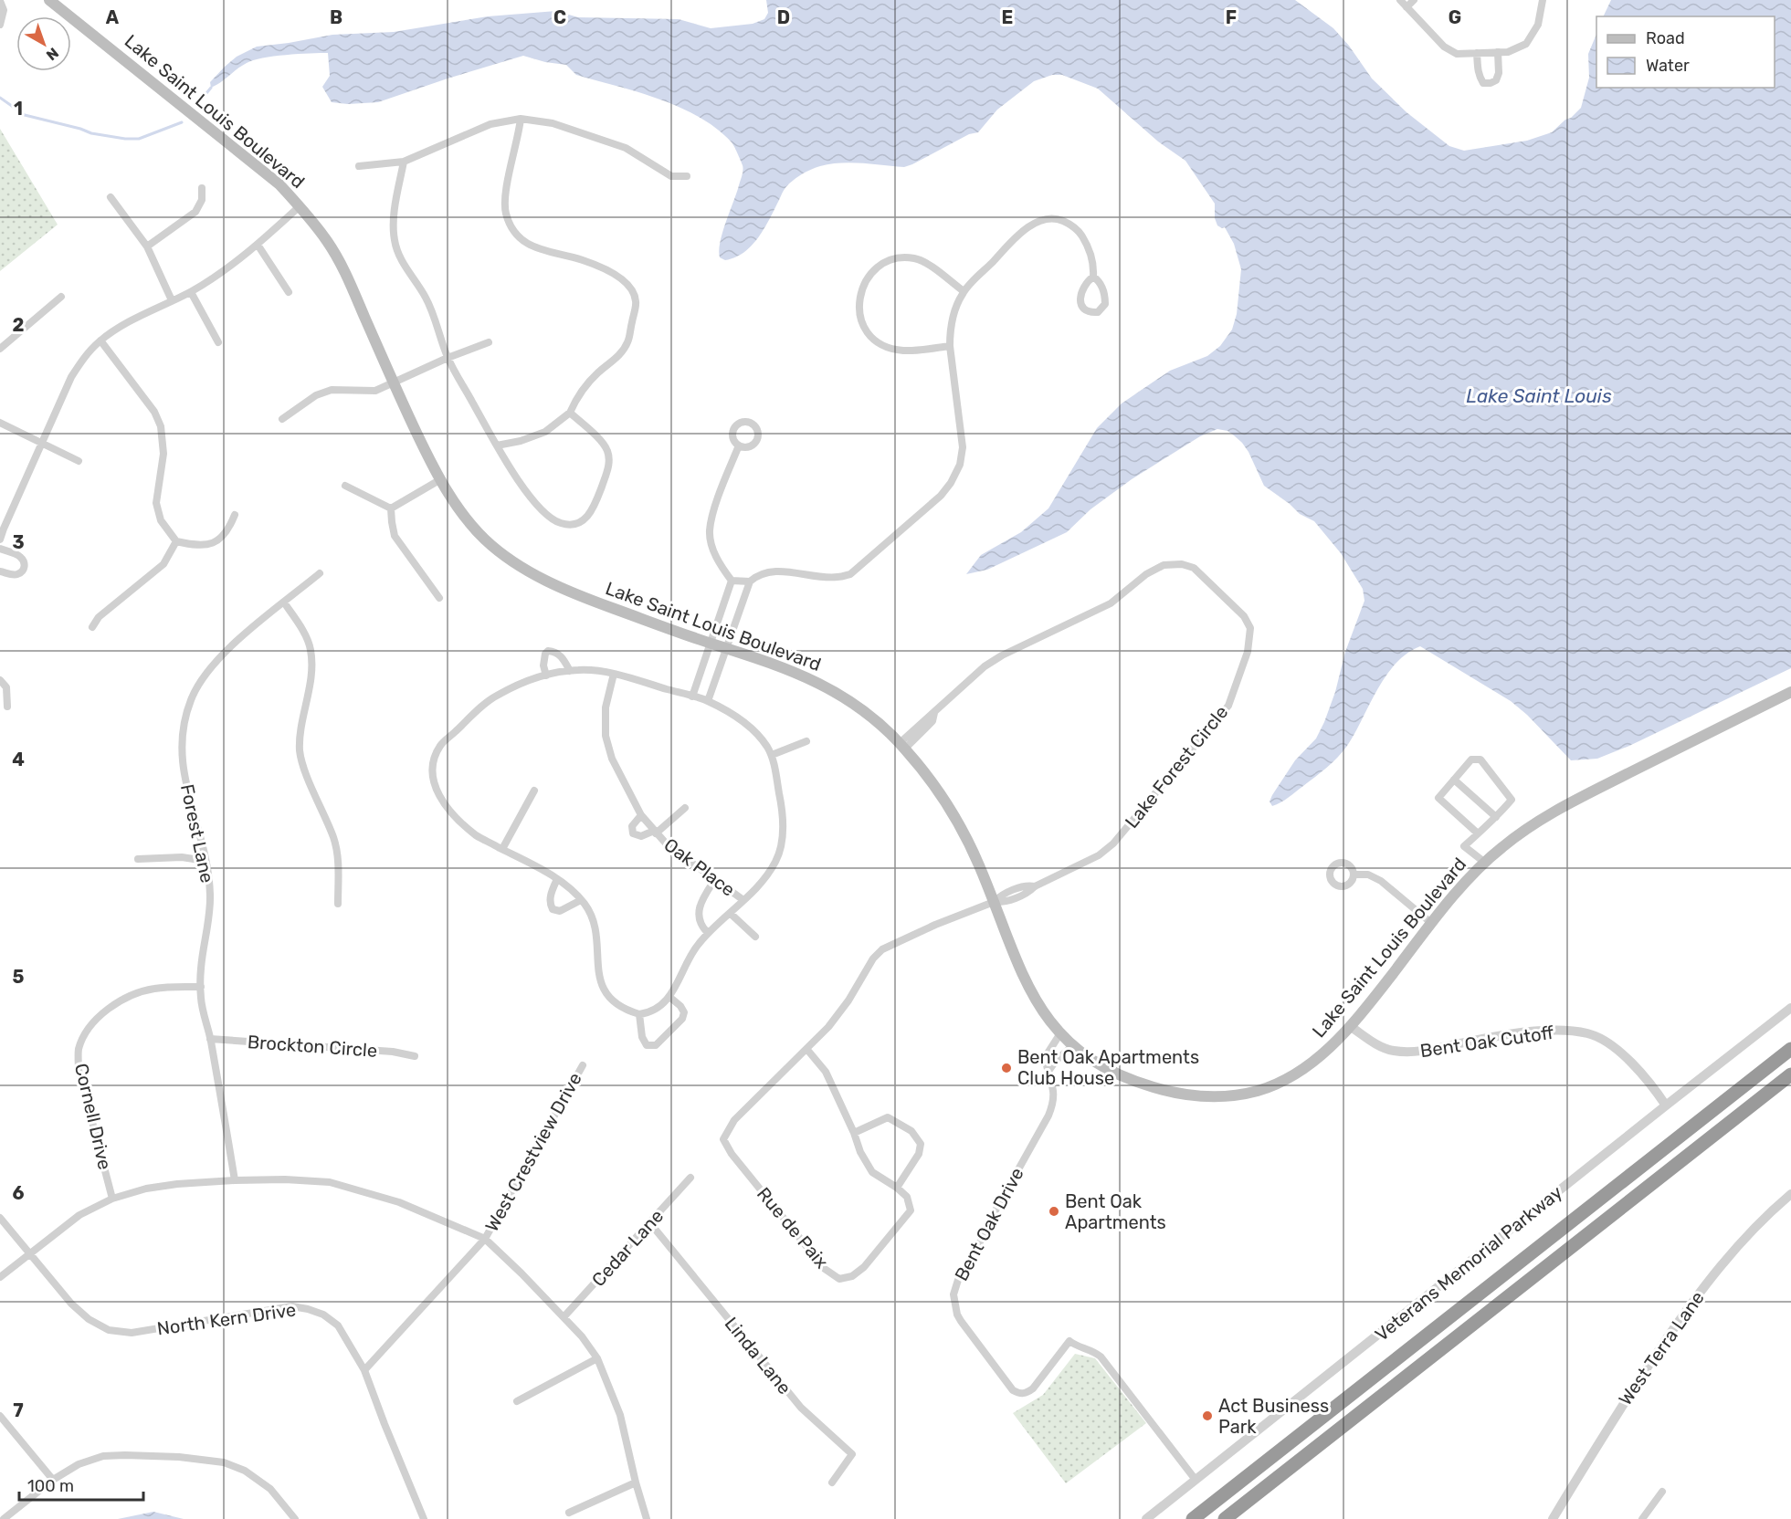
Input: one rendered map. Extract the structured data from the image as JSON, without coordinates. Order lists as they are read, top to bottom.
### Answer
{
  "streets": {
    "main road": ["Lake Saint Louis Boulevard"],
    "street": [
      "Lake Forest Circle",
      "Forest Lane",
      "Oak Place",
      "Bent Oak Cutoff",
      "Brockton Circle",
      "Cornell Drive",
      "West Crestview Drive",
      "Bent Oak Drive",
      "Rue de Paix",
      "Cedar Lane",
      "Veterans Memorial Parkway",
      "North Kern Drive",
      "West Terra Lane",
      "Linda Lane"
    ]
  },
  "crossings": [
    ["Lake Saint Louis Boulevard", "Lake Forest Circle"],
    ["Lake Saint Louis Boulevard", "Bent Oak Cutoff"],
    ["Lake Saint Louis Boulevard", "Bent Oak Drive"],
    ["Lake Saint Louis Boulevard", "Rue de Paix"],
    ["Lake Forest Circle", "Rue de Paix"],
    ["Forest Lane", "Brockton Circle"],
    ["Forest Lane", "Cornell Drive"],
    ["Bent Oak Cutoff", "Veterans Memorial Parkway"],
    ["West Crestview Drive", "North Kern Drive"],
    ["Bent Oak Drive", "Veterans Memorial Parkway"],
    ["Cedar Lane", "Linda Lane"]
  ],
  "water": ["Lake Saint Louis"],
  "places": ["Bent Oak Apartments Club House", "Bent Oak Apartments", "Act Business Park"],
  "legend": ["Road", "Water"],
  "scale_bar": "100 m",
  "north": "bottom right",
  "grid": {
    "columns": [
      "A",
      "B",
      "C",
      "D",
      "E",
      "F",
      "G"
    ],
    "rows": [
      "1",
      "2",
      "3",
      "4",
      "5",
      "6",
      "7"
    ]
  }
}
